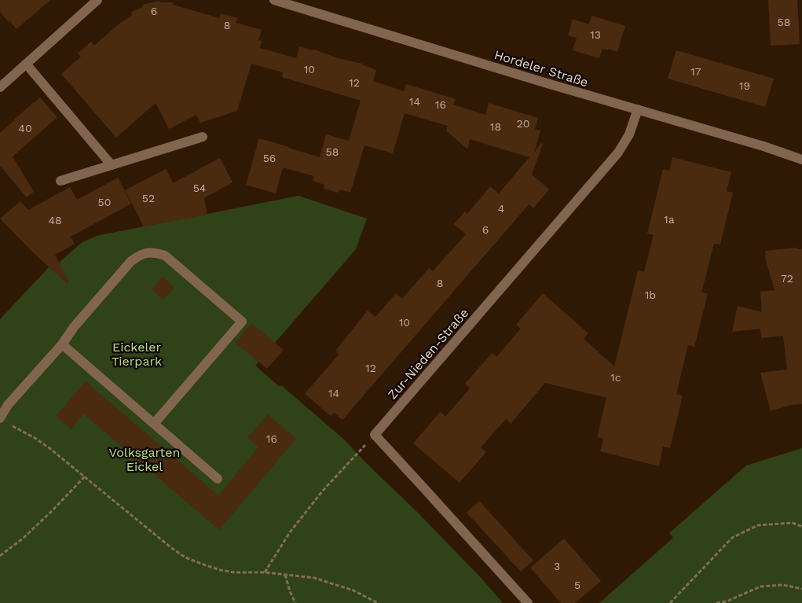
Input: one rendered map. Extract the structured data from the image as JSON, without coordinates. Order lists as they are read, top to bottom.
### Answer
{
  "streets": {
    "street": ["Hordeler Straße", "Zur-Nieden-Straße"]
  },
  "crossings": [
    ["Hordeler Straße", "Zur-Nieden-Straße"]
  ],
  "parks": ["Eickeler Tierpark", "Volksgarten Eickel"],
  "house_numbers": [
    "6",
    "58",
    "8",
    "13",
    "10",
    "17",
    "12",
    "19",
    "14",
    "16",
    "20",
    "18",
    "40",
    "58",
    "56",
    "54",
    "52",
    "50",
    "4",
    "1a",
    "48",
    "6",
    "72",
    "8",
    "1b",
    "10",
    "12",
    "1c",
    "14",
    "16",
    "3",
    "5"
  ]
}
